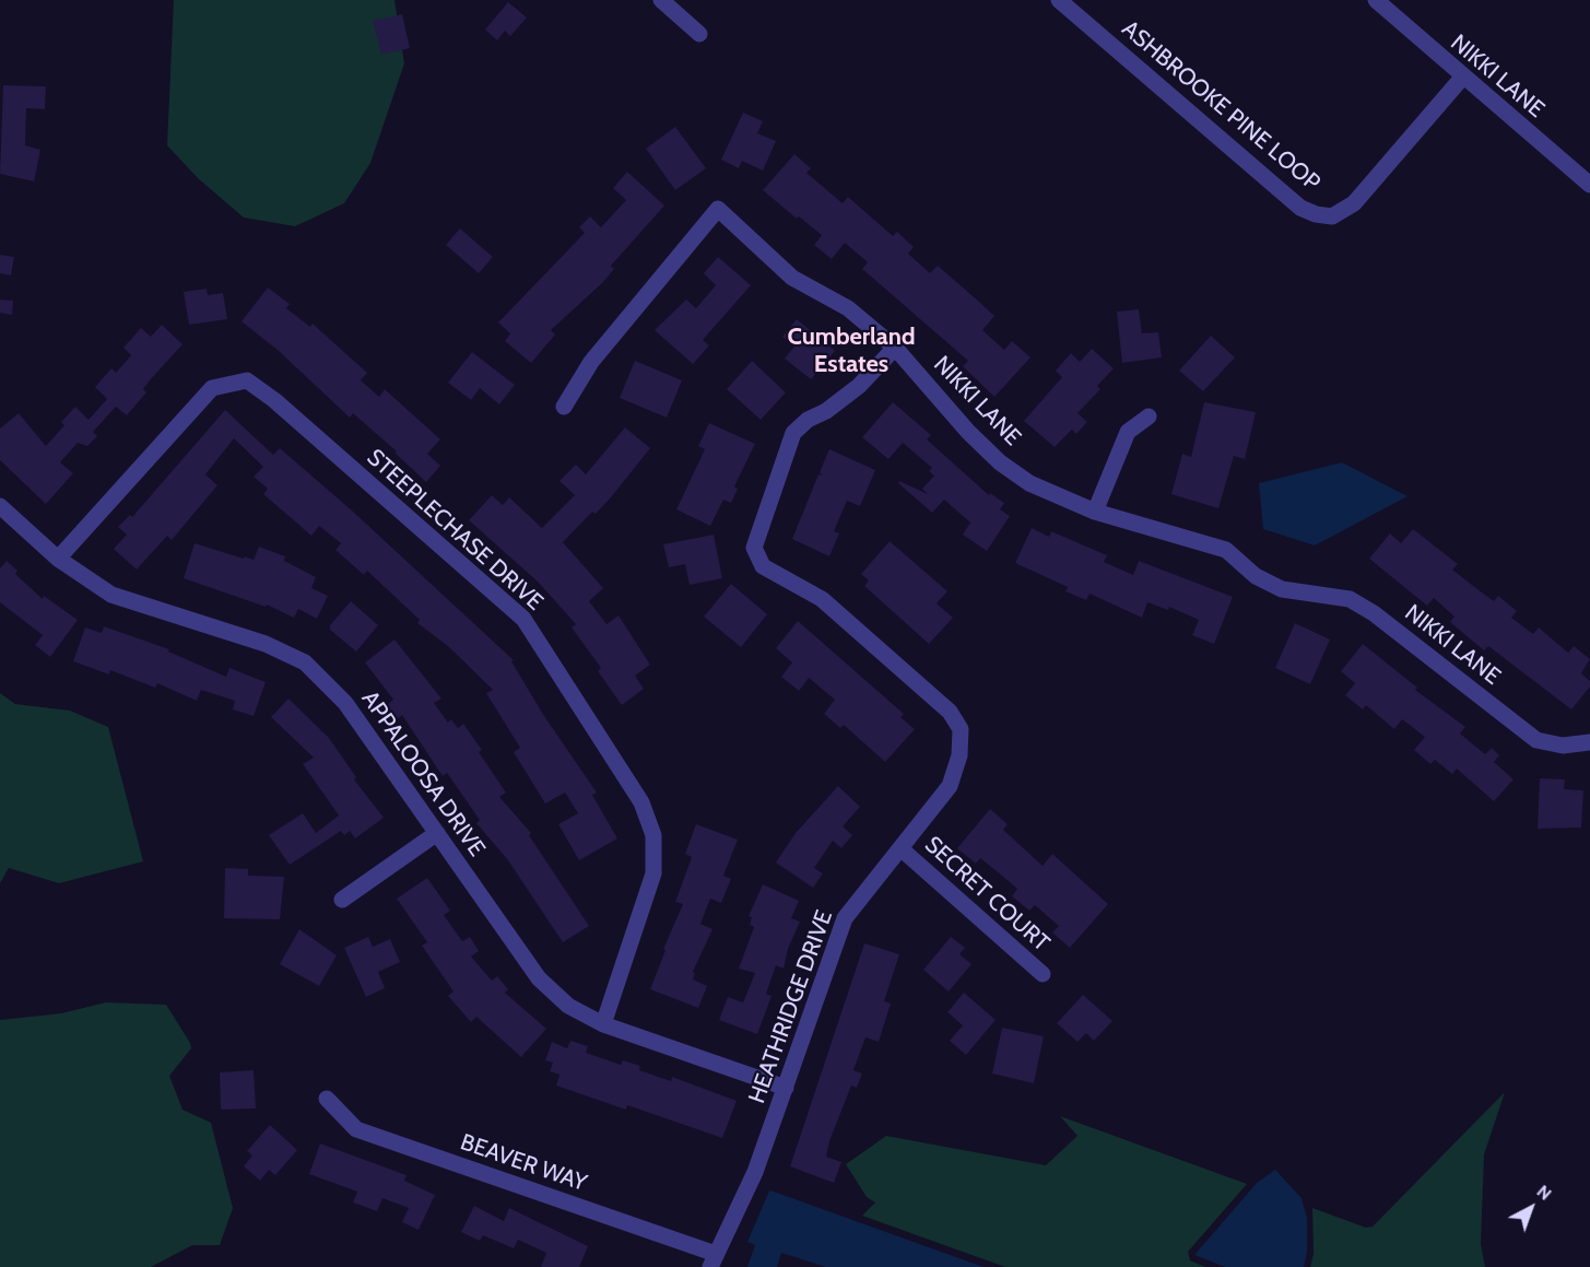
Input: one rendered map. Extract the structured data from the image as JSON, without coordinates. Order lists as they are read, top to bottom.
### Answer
{
  "streets": {
    "street": [
      "NIKKI LANE",
      "ASHBROOKE PINE LOOP",
      "STEEPLECHASE DRIVE",
      "APPALOOSA DRIVE",
      "SECRET COURT",
      "HEATHRIDGE DRIVE",
      "BEAVER WAY"
    ]
  },
  "crossings": [
    ["NIKKI LANE", "ASHBROOKE PINE LOOP"],
    ["NIKKI LANE", "HEATHRIDGE DRIVE"],
    ["STEEPLECHASE DRIVE", "APPALOOSA DRIVE"],
    ["APPALOOSA DRIVE", "HEATHRIDGE DRIVE"],
    ["SECRET COURT", "HEATHRIDGE DRIVE"],
    ["HEATHRIDGE DRIVE", "BEAVER WAY"]
  ],
  "districts": ["Cumberland Estates"],
  "north": "top right"
}
